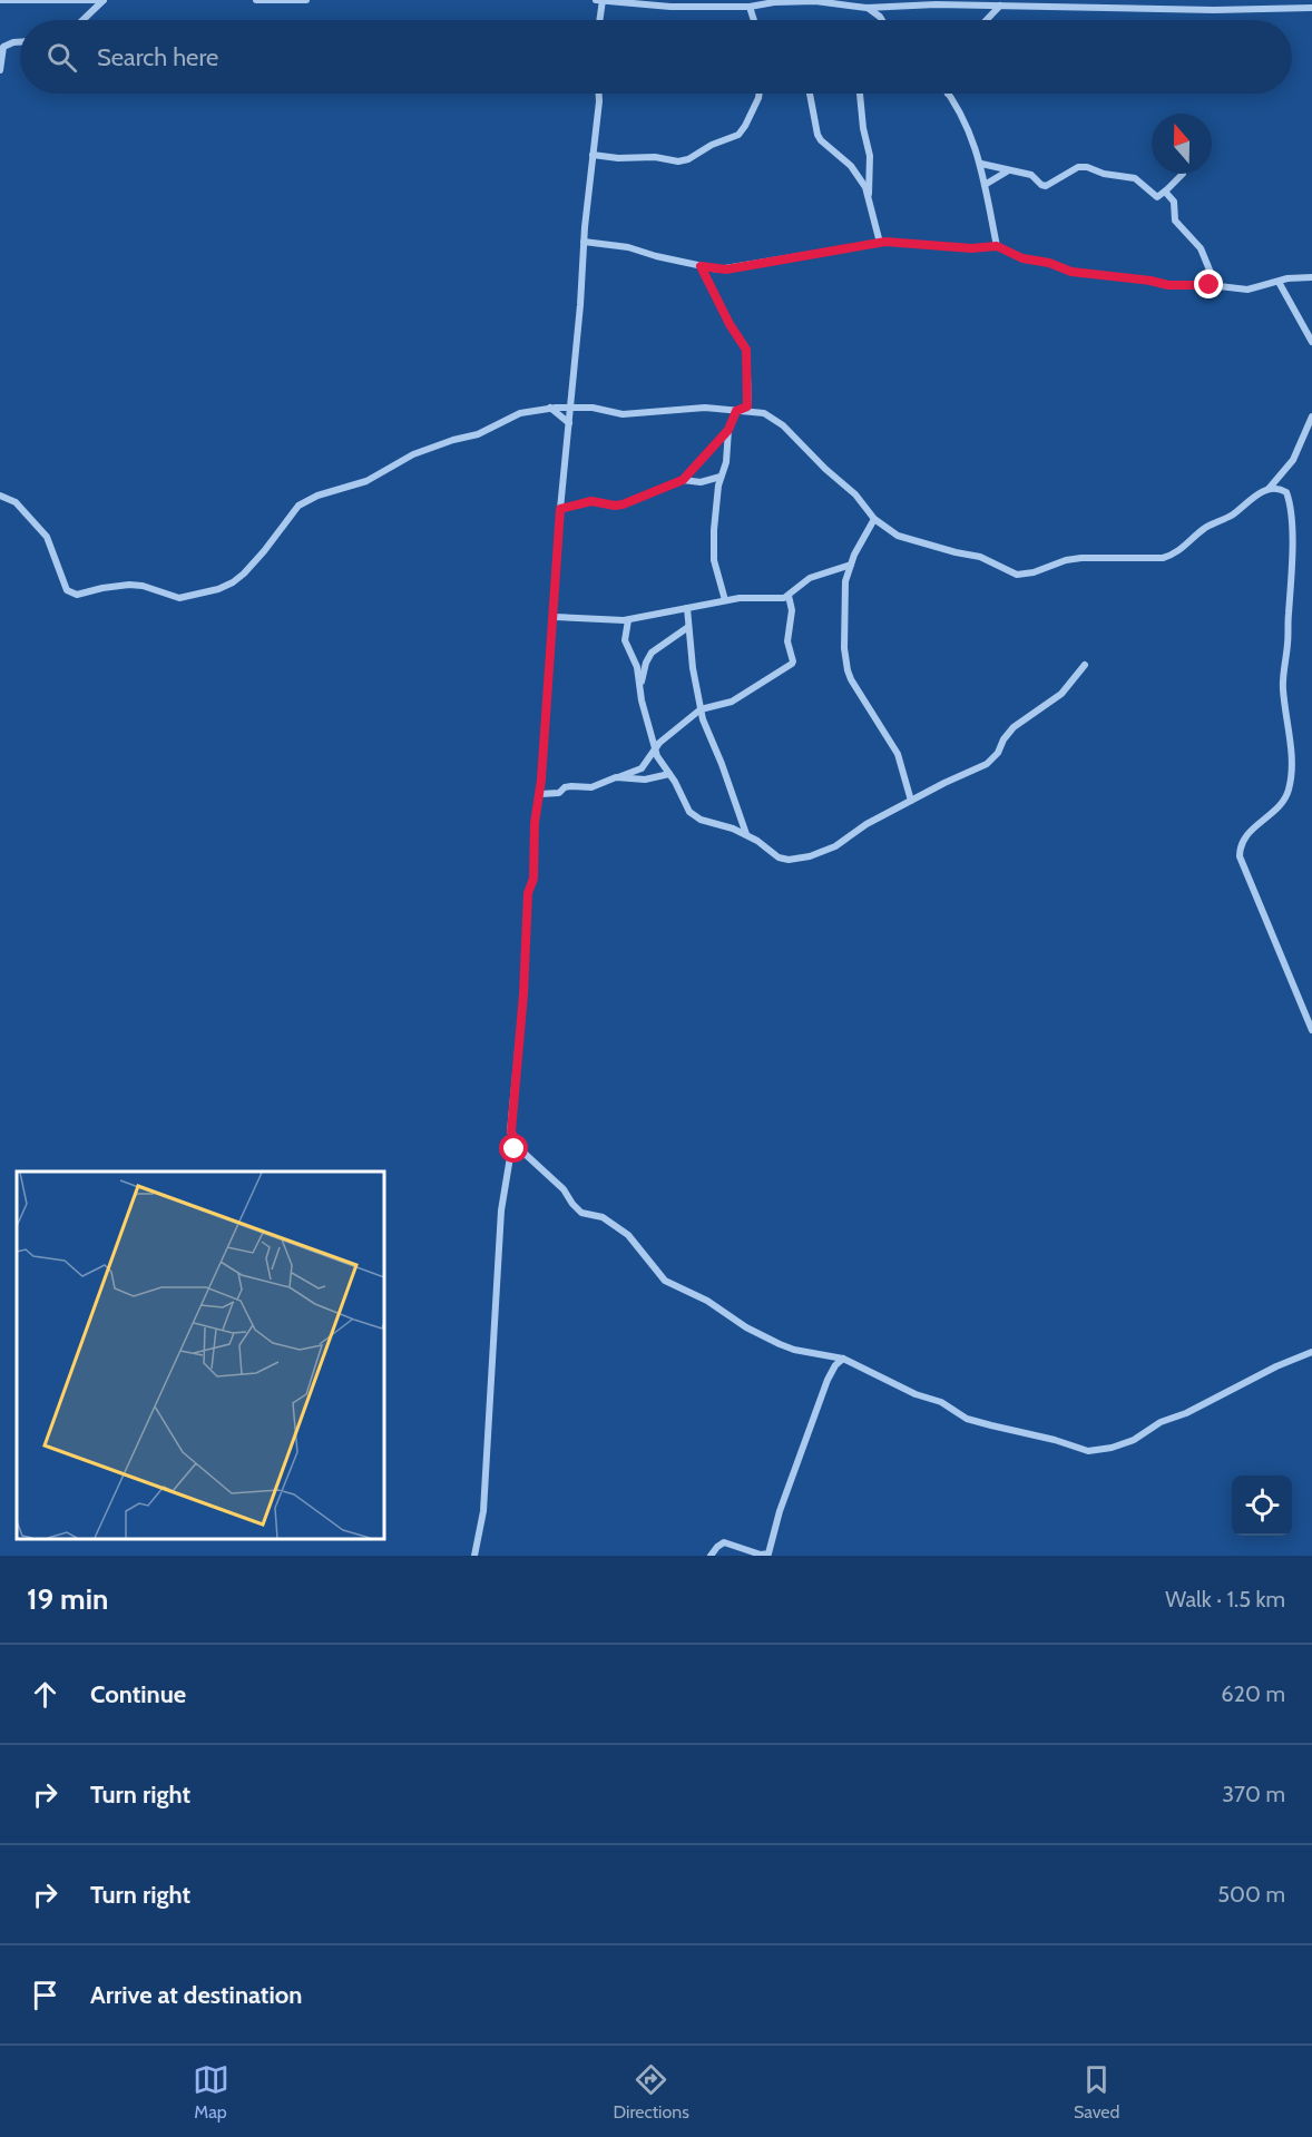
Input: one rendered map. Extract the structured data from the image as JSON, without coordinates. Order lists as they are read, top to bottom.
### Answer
{
  "north": "top",
  "page": {
    "search": "Search here",
    "heading": ["19 min", "Walk · 1.5 km"],
    "list": [
      ["Continue", "620 m"],
      ["Turn right", "370 m"],
      ["Turn right", "500 m"],
      "Arrive at destination"
    ],
    "nav": ["Map", "Directions", "Saved"]
  }
}
